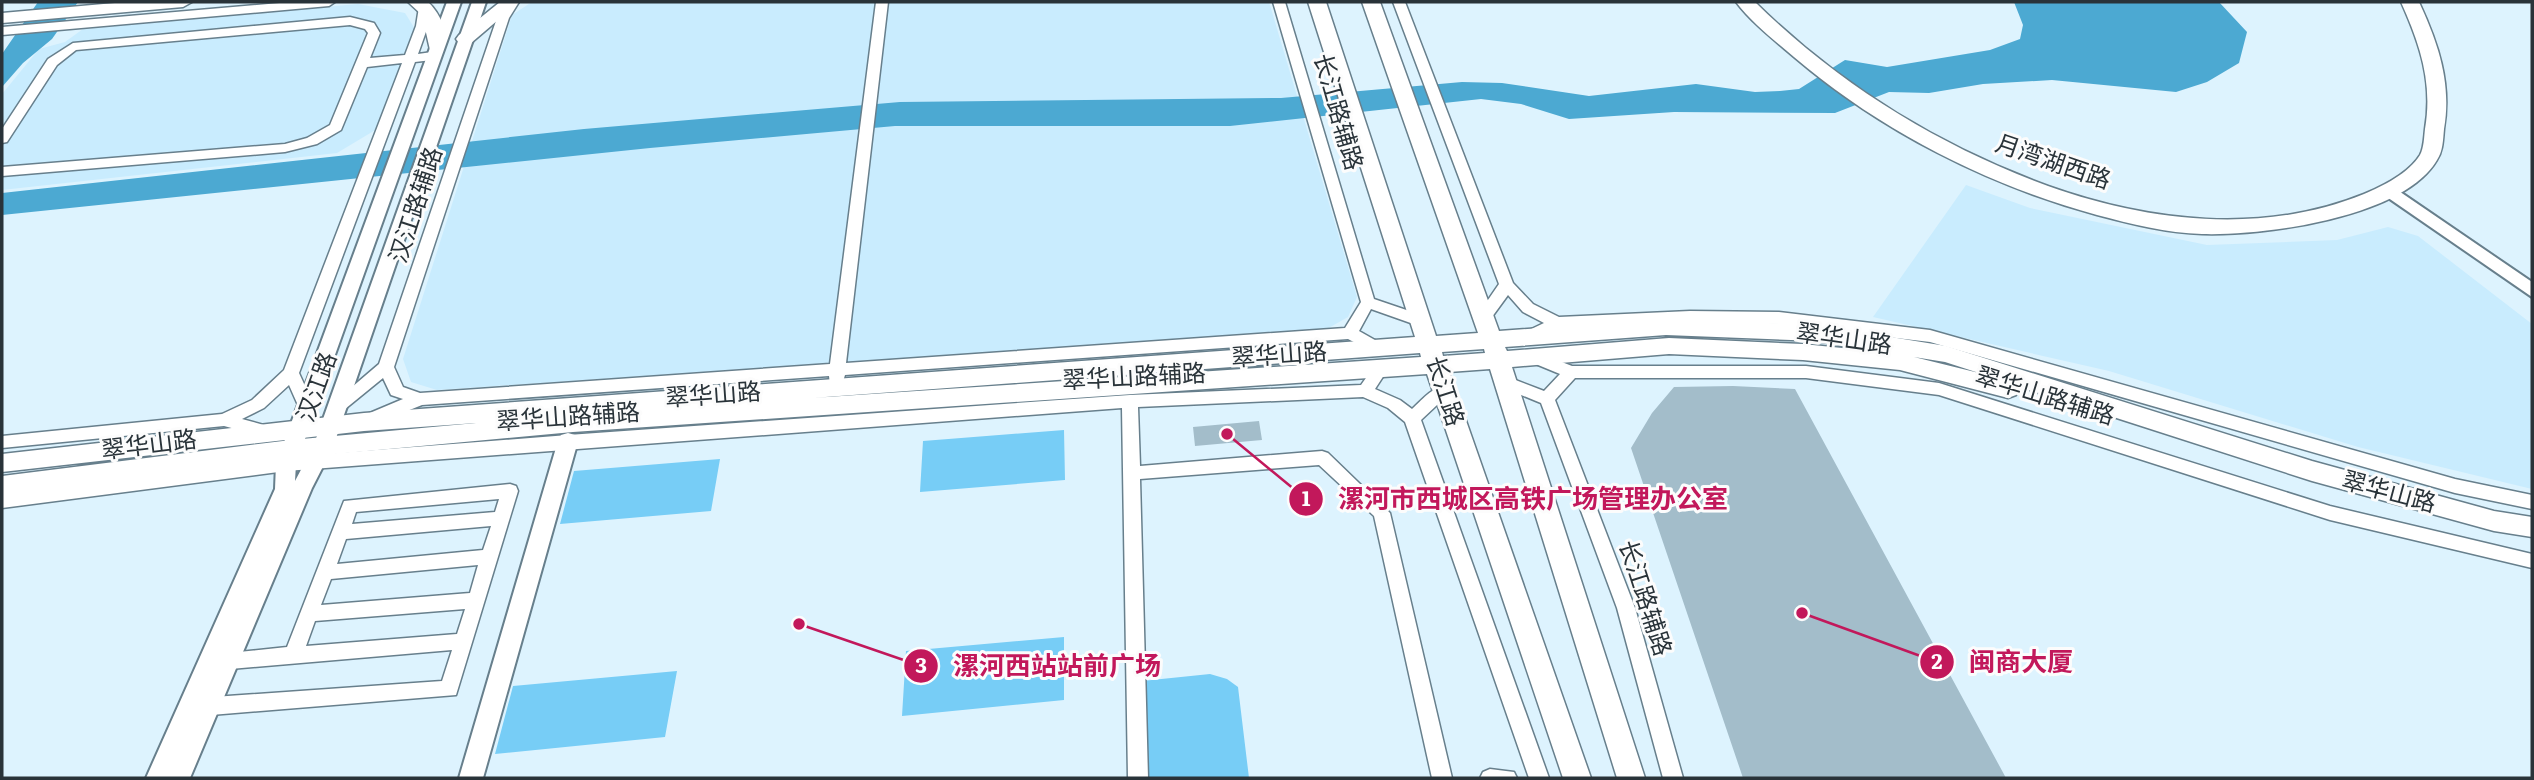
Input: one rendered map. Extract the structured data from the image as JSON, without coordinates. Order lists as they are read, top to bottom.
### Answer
{
  "streets": {
    "main road": ["月湾湖西路", "翠华山路", "长江路"],
    "street": [
      "长江路辅路",
      "汉江路辅路",
      "翠华山路辅路",
      "汉江路"
    ]
  },
  "crossings": [
    ["翠华山路", "翠华山路辅路"],
    ["翠华山路", "汉江路"],
    ["翠华山路", "长江路"],
    ["翠华山路辅路", "汉江路"]
  ],
  "places": ["漯河市西城区高铁广场管理办公室", "闽商大厦", "漯河西站站前广场"]
}
